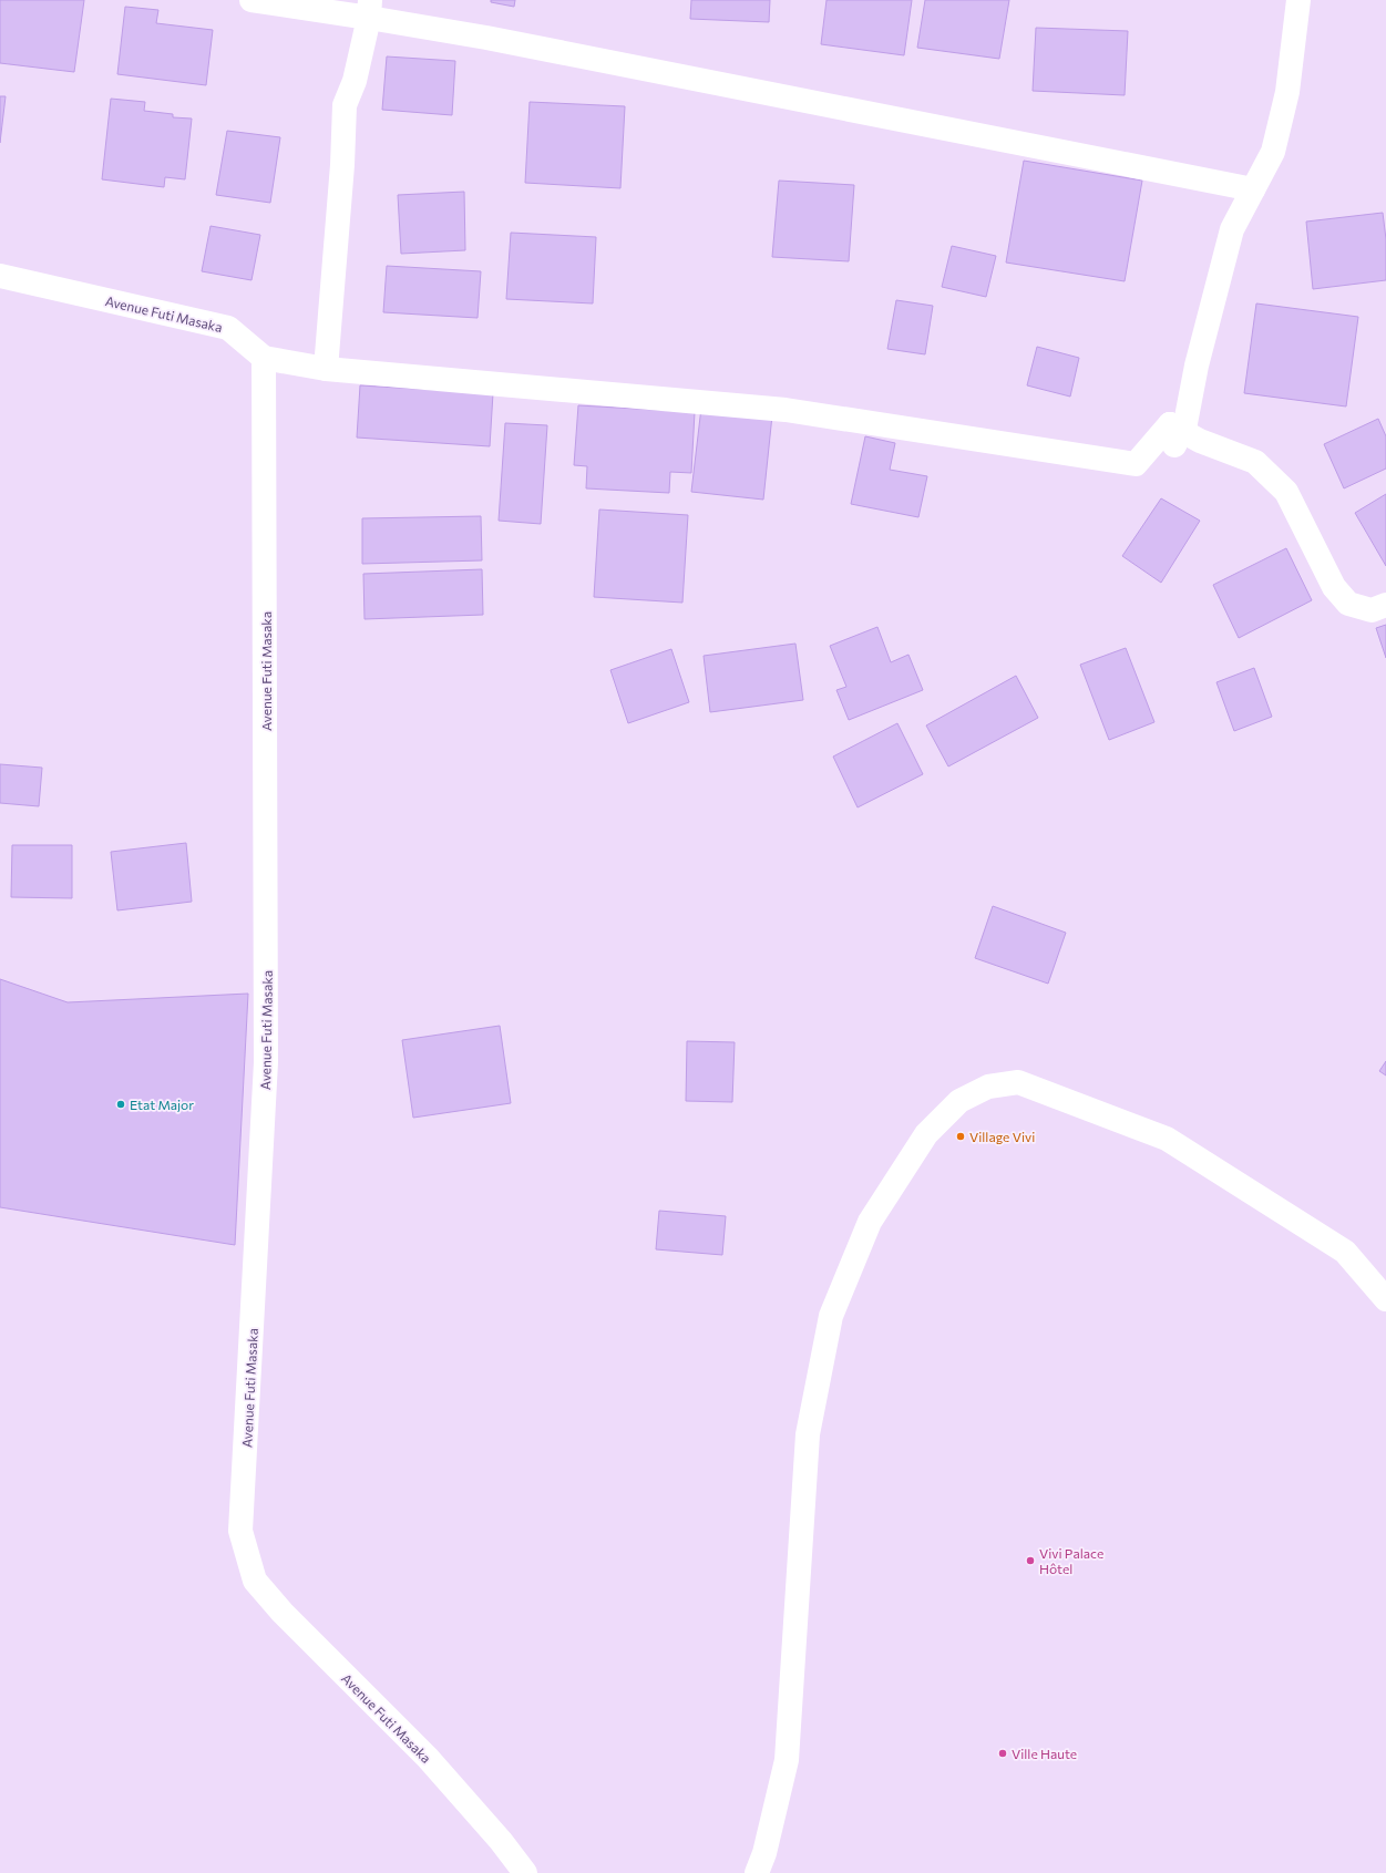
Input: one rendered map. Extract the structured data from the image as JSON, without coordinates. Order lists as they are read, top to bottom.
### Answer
{
  "streets": {
    "street": ["Avenue Futi Masaka"]
  },
  "places": [
    "Etat Major",
    "Village Vivi",
    "Vivi Palace Hôtel",
    "Ville Haute"
  ]
}
